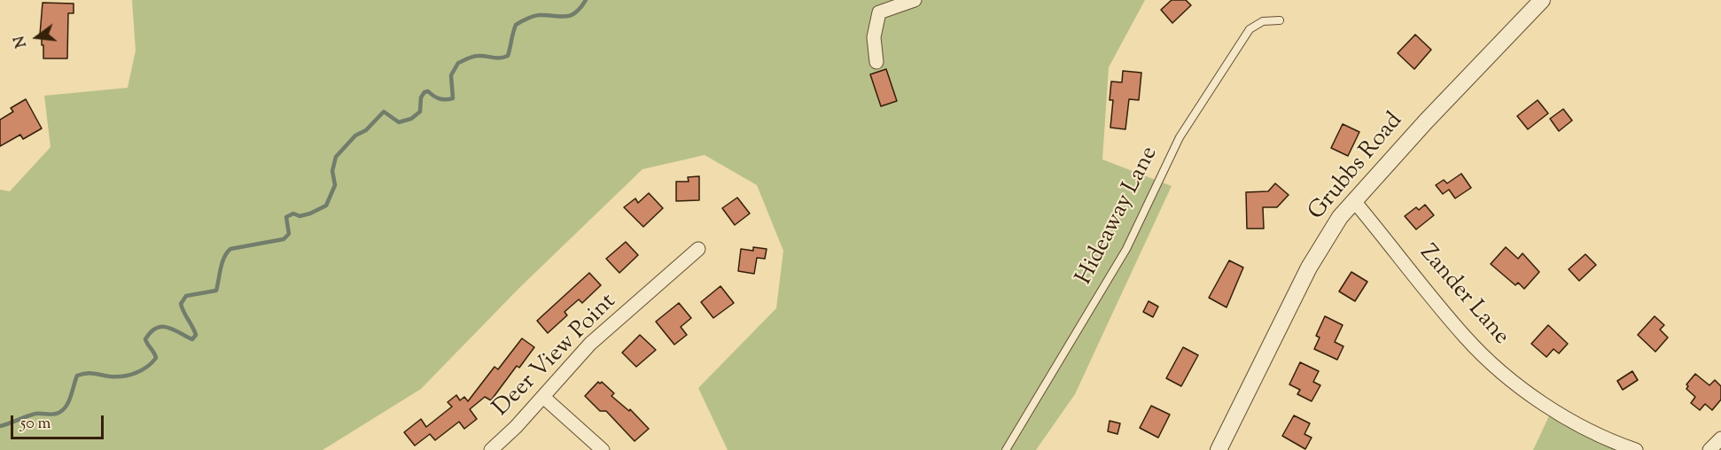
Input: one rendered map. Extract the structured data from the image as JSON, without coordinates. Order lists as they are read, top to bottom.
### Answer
{
  "streets": {
    "street": ["Grubbs Road", "Zander Lane", "Deer View Point"],
    "lane": ["Hideaway Lane"]
  },
  "crossings": [
    ["Grubbs Road", "Zander Lane"]
  ],
  "scale_bar": "50 m",
  "north": "left"
}
